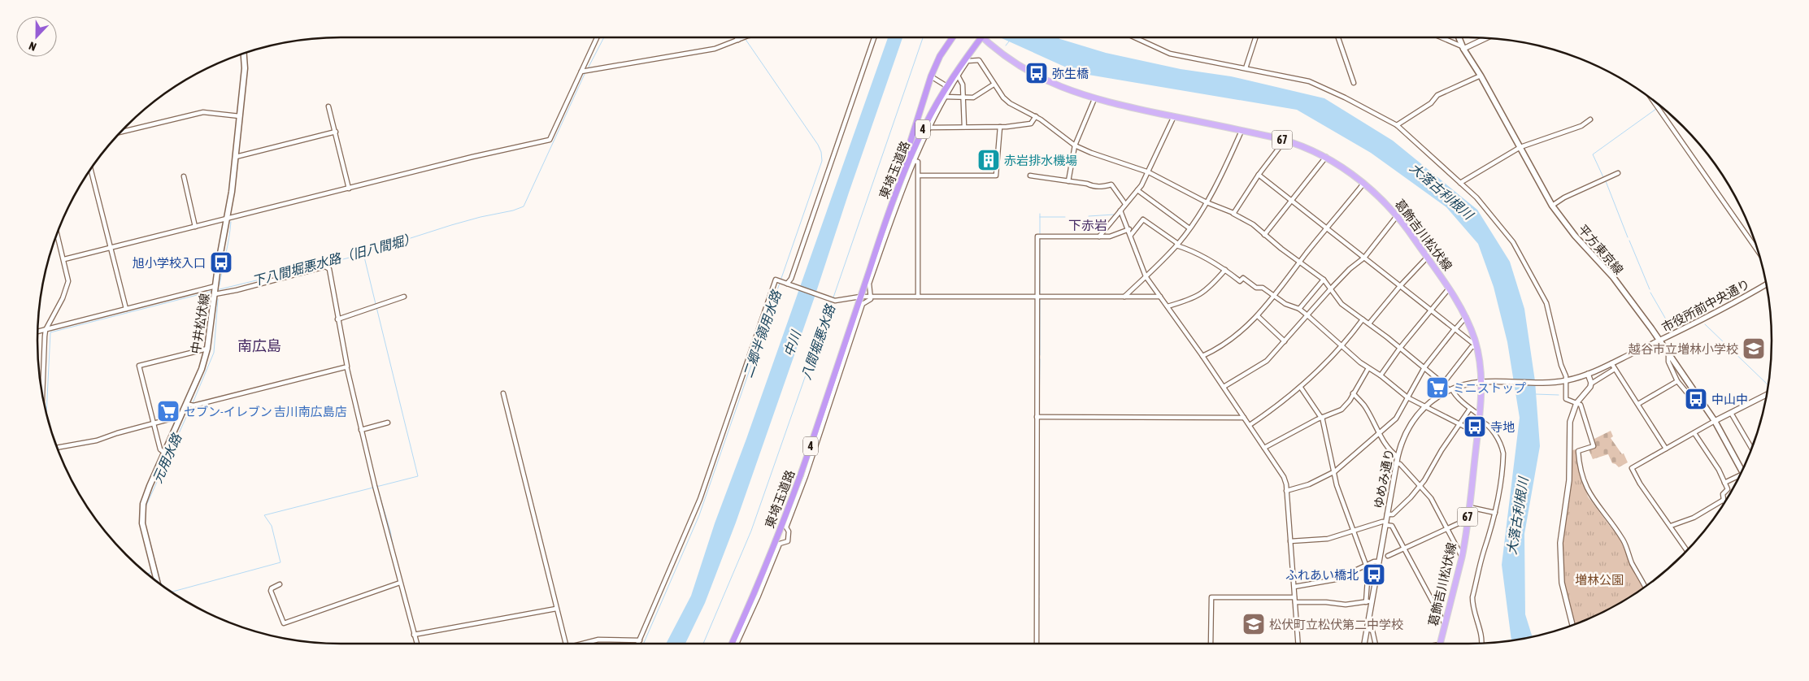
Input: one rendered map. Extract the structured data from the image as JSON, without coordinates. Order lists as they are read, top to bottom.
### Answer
{
  "streets": {
    "highway": ["4", "東埼玉道路"],
    "main road": [
      "67",
      "葛飾吉川松伏線",
      "平方東京線",
      "中井松伏線"
    ],
    "street": ["市役所前中央通り", "ゆめみ通り"]
  },
  "crossings": [
    ["葛飾吉川松伏線", "ゆめみ通り"],
    ["平方東京線", "市役所前中央通り"],
    ["市役所前中央通り", "ゆめみ通り"]
  ],
  "districts": ["下赤岩", "南広島"],
  "water": [
    "大落古利根川",
    "下八間堀悪水路（旧八間堀）",
    "二郷半領用水路",
    "八間堀悪水路",
    "中川",
    "元用水路"
  ],
  "parks": ["増林公園"],
  "places": {
    "bus stop": [
      "弥生橋",
      "旭小学校入口",
      "中山中",
      "寺地",
      "ふれあい橋北"
    ],
    "building": ["赤岩排水機場"],
    "school or university": ["越谷市立増林小学校", "松伏町立松伏第二中学校"],
    "supermarket": ["ミニストップ", "セブン-イレブン 吉川南広島店"]
  },
  "north": "bottom"
}
